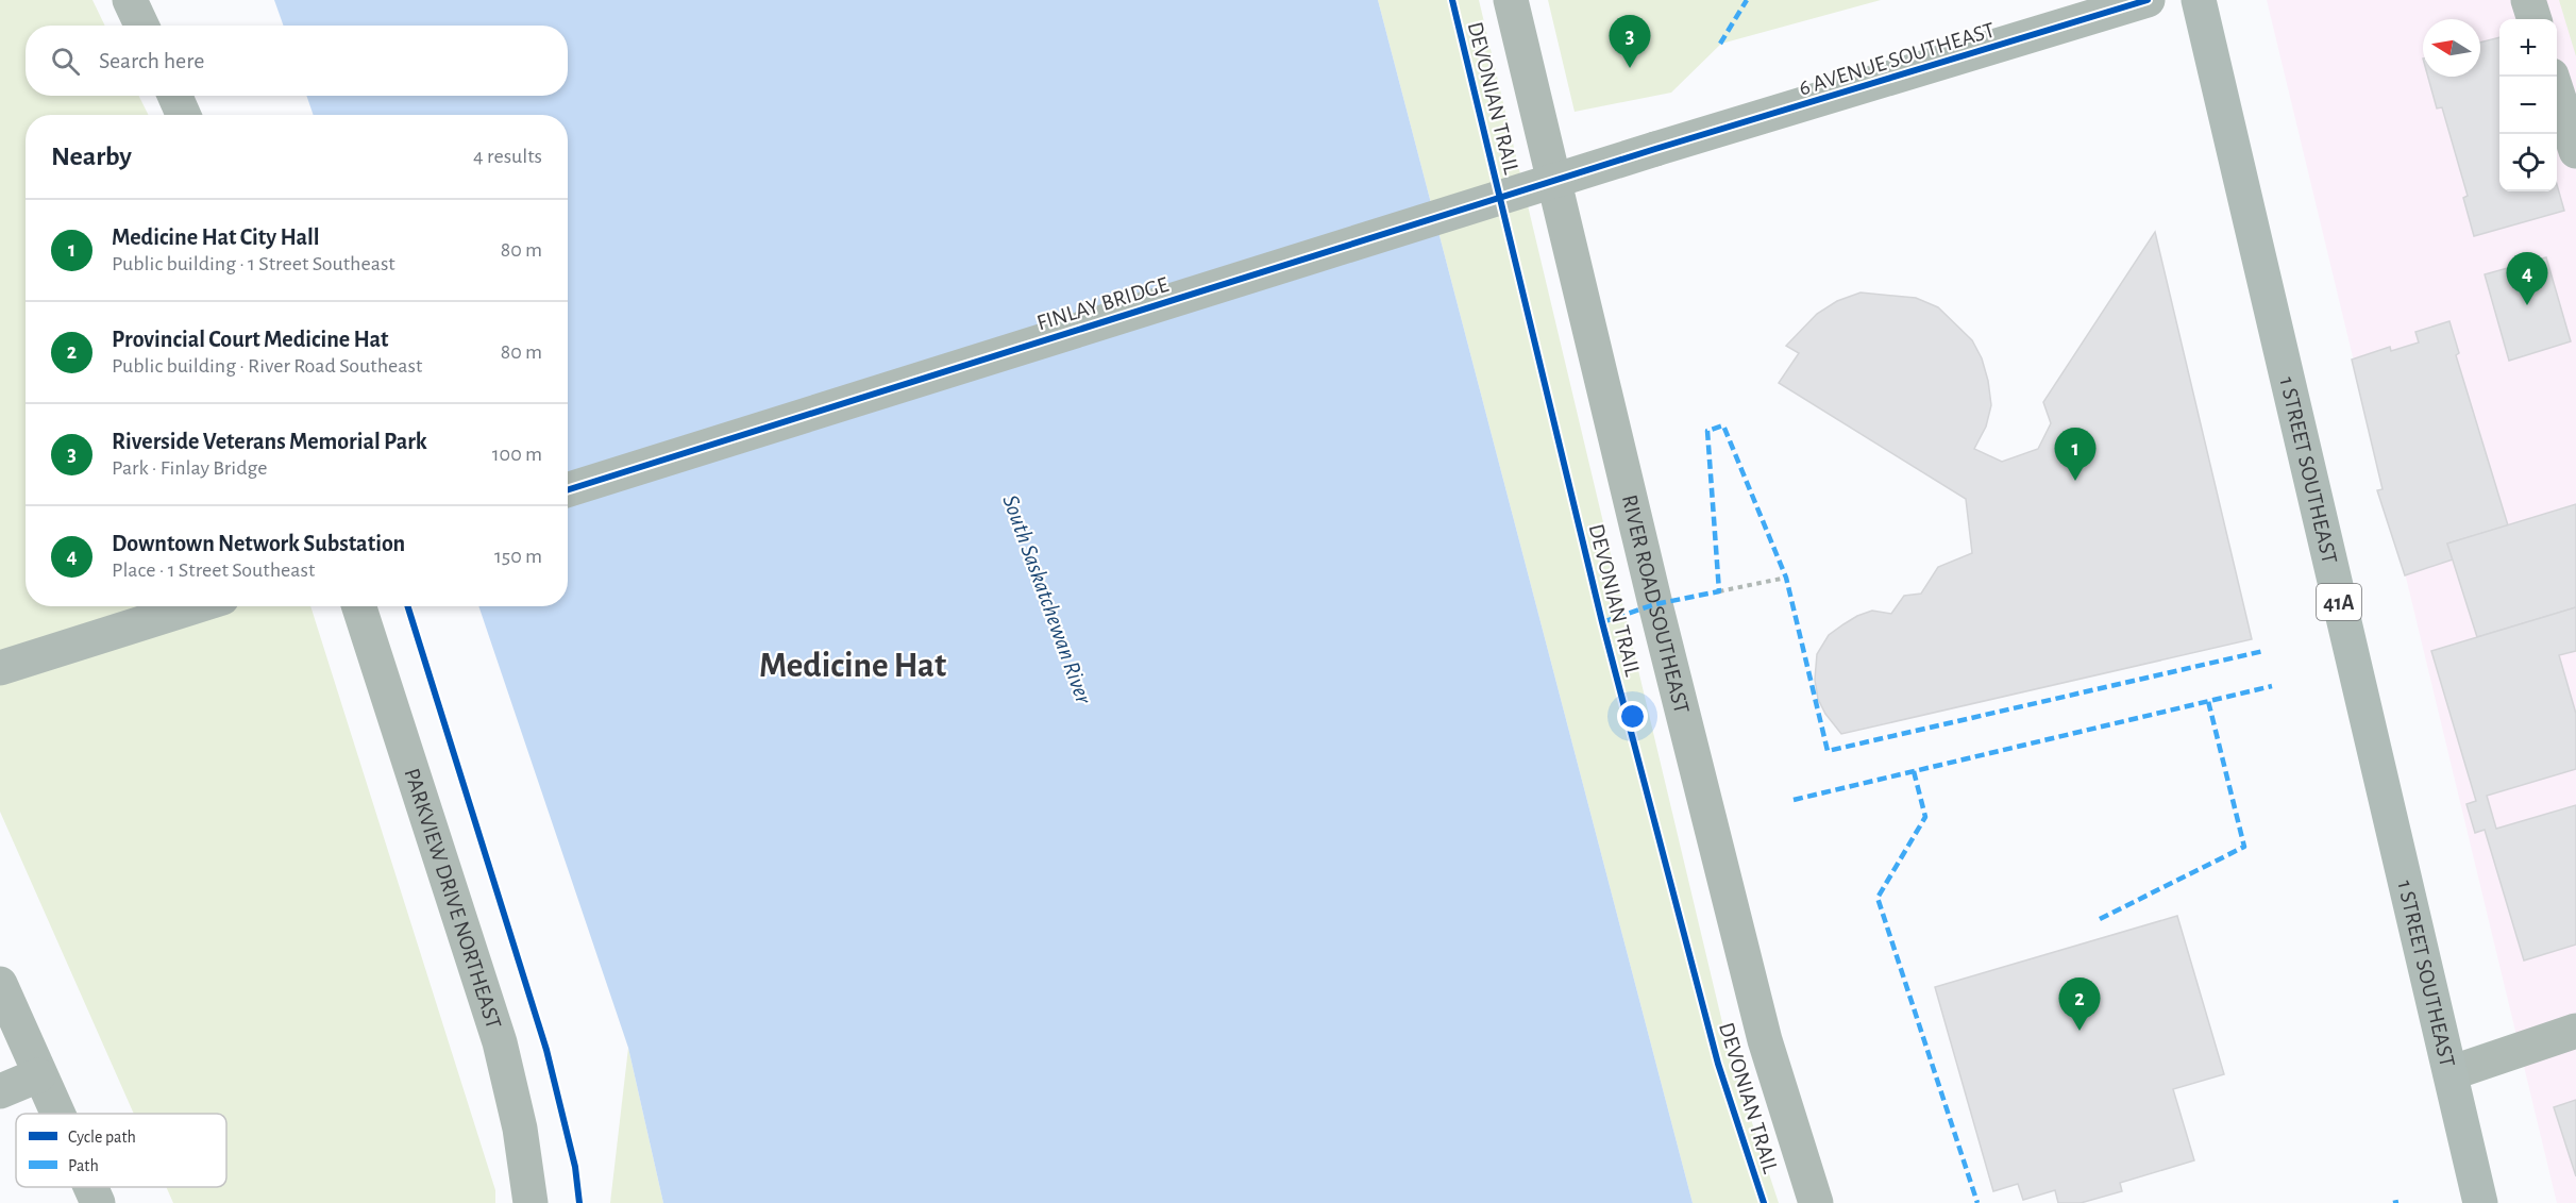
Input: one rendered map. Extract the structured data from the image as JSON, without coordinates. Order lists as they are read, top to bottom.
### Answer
{
  "streets": {
    "main road": ["1 STREET SOUTHEAST", "41A"],
    "street": [
      "6 AVENUE SOUTHEAST",
      "FINLAY BRIDGE",
      "RIVER ROAD SOUTHEAST",
      "PARKVIEW DRIVE NORTHEAST"
    ],
    "cycle path": ["DEVONIAN TRAIL"]
  },
  "crossings": [
    ["6 AVENUE SOUTHEAST", "FINLAY BRIDGE"]
  ],
  "districts": ["Medicine Hat"],
  "water": ["South Saskatchewan River"],
  "legend": ["Cycle path", "Path"],
  "north": "left",
  "page": {
    "pins": [
      "3",
      "4",
      "1",
      "2"
    ],
    "map_buttons": ["+", "−"],
    "search": "Search here",
    "heading": ["Nearby", "4 results"],
    "list": [
      {
        "mark": "1",
        "name": "Medicine Hat City Hall",
        "note": "Public building · 1 Street Southeast",
        "value": "80 m"
      },
      {
        "mark": "2",
        "name": "Provincial Court Medicine Hat",
        "note": "Public building · River Road Southeast",
        "value": "80 m"
      },
      {
        "mark": "3",
        "name": "Riverside Veterans Memorial Park",
        "note": "Park · Finlay Bridge",
        "value": "100 m"
      },
      {
        "mark": "4",
        "name": "Downtown Network Substation",
        "note": "Place · 1 Street Southeast",
        "value": "150 m"
      }
    ]
  }
}
